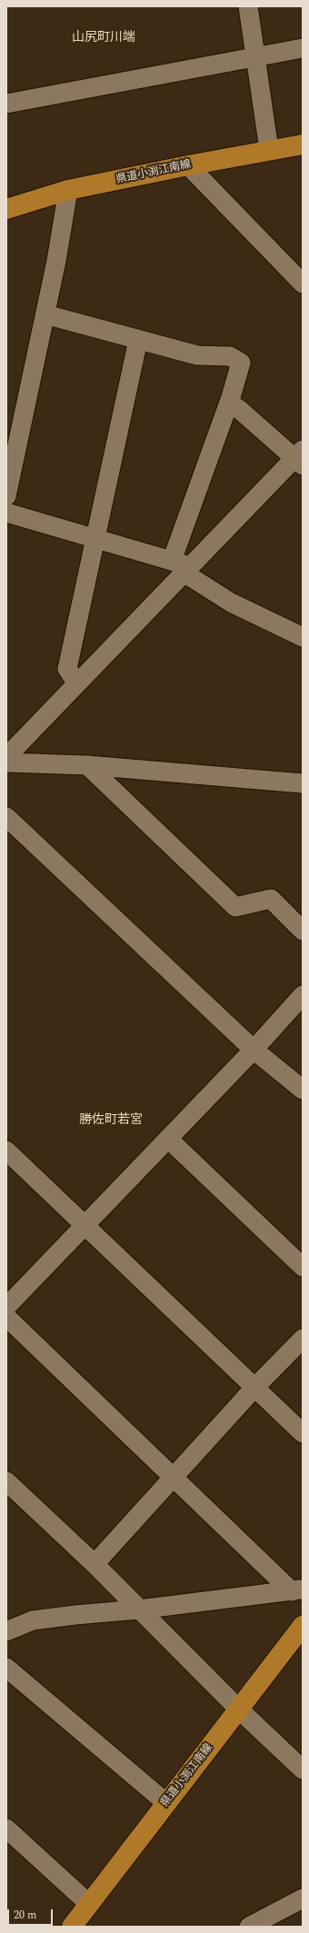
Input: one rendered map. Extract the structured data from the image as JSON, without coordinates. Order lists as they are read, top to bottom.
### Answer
{
  "streets": {
    "main road": ["県道小渕江南線"]
  },
  "districts": ["山尻町川端", "勝佐町若宮"],
  "scale_bar": "20 m"
}
